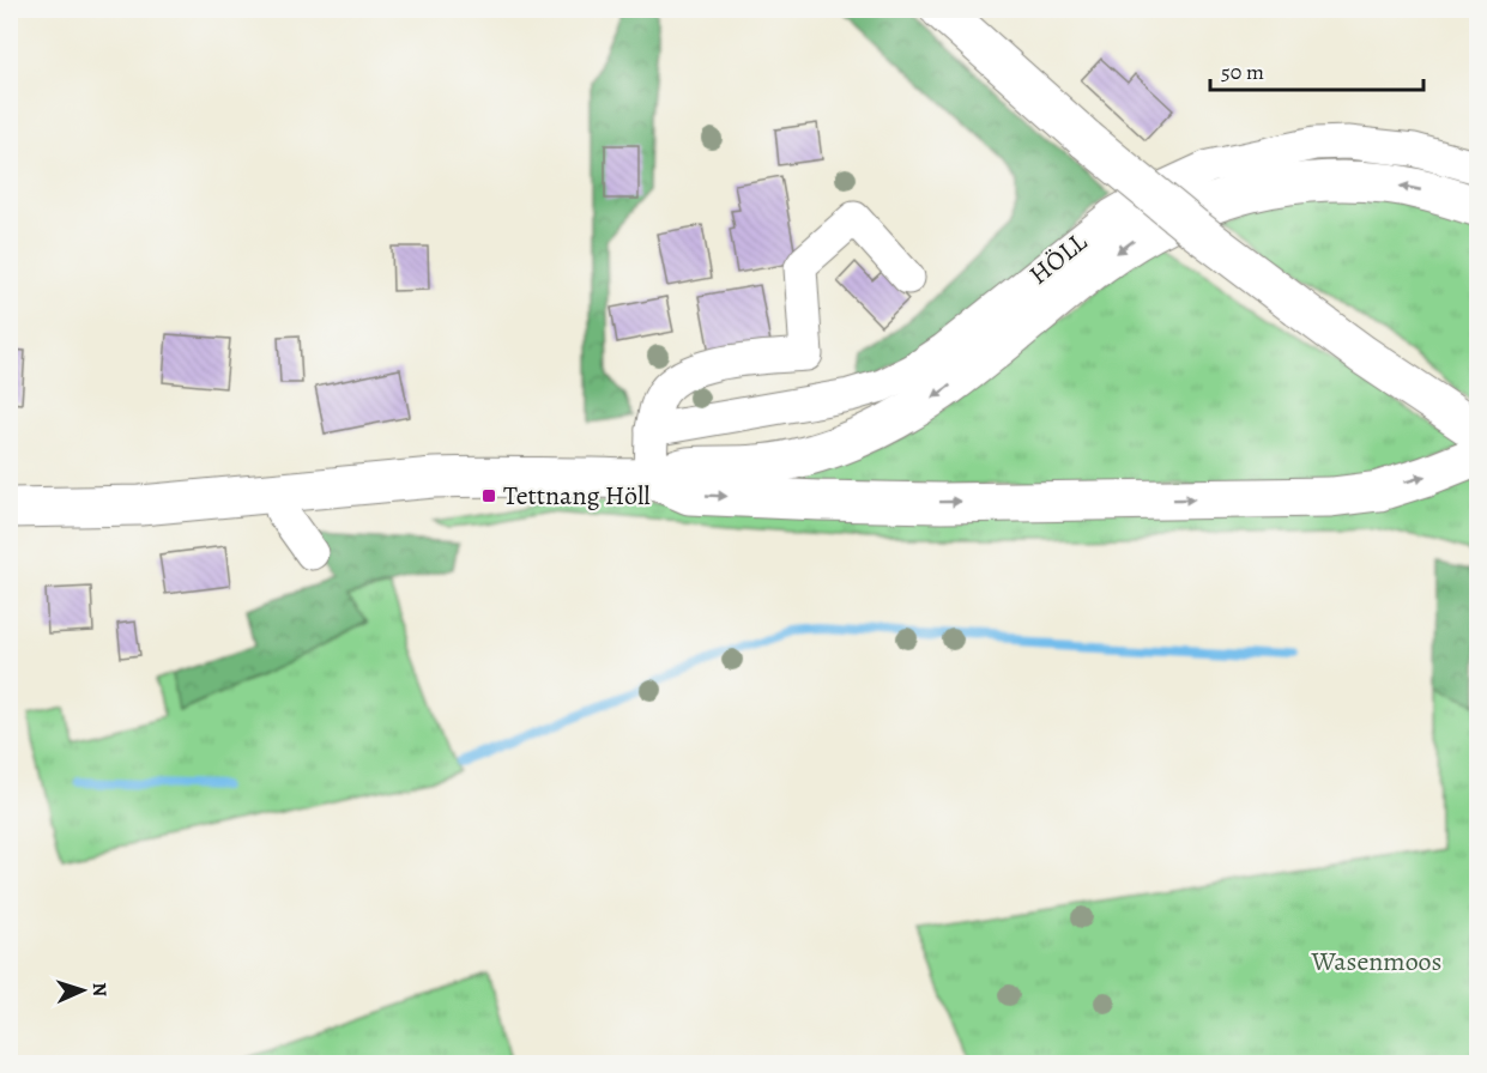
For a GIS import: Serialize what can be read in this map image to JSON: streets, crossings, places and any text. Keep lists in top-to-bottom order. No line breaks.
{"streets":{"lane":["HÖLL"]},"parks":["Wasenmoos"],"places":{"transit":["Tettnang Höll"]},"scale_bar":"50 m","north":"right"}
